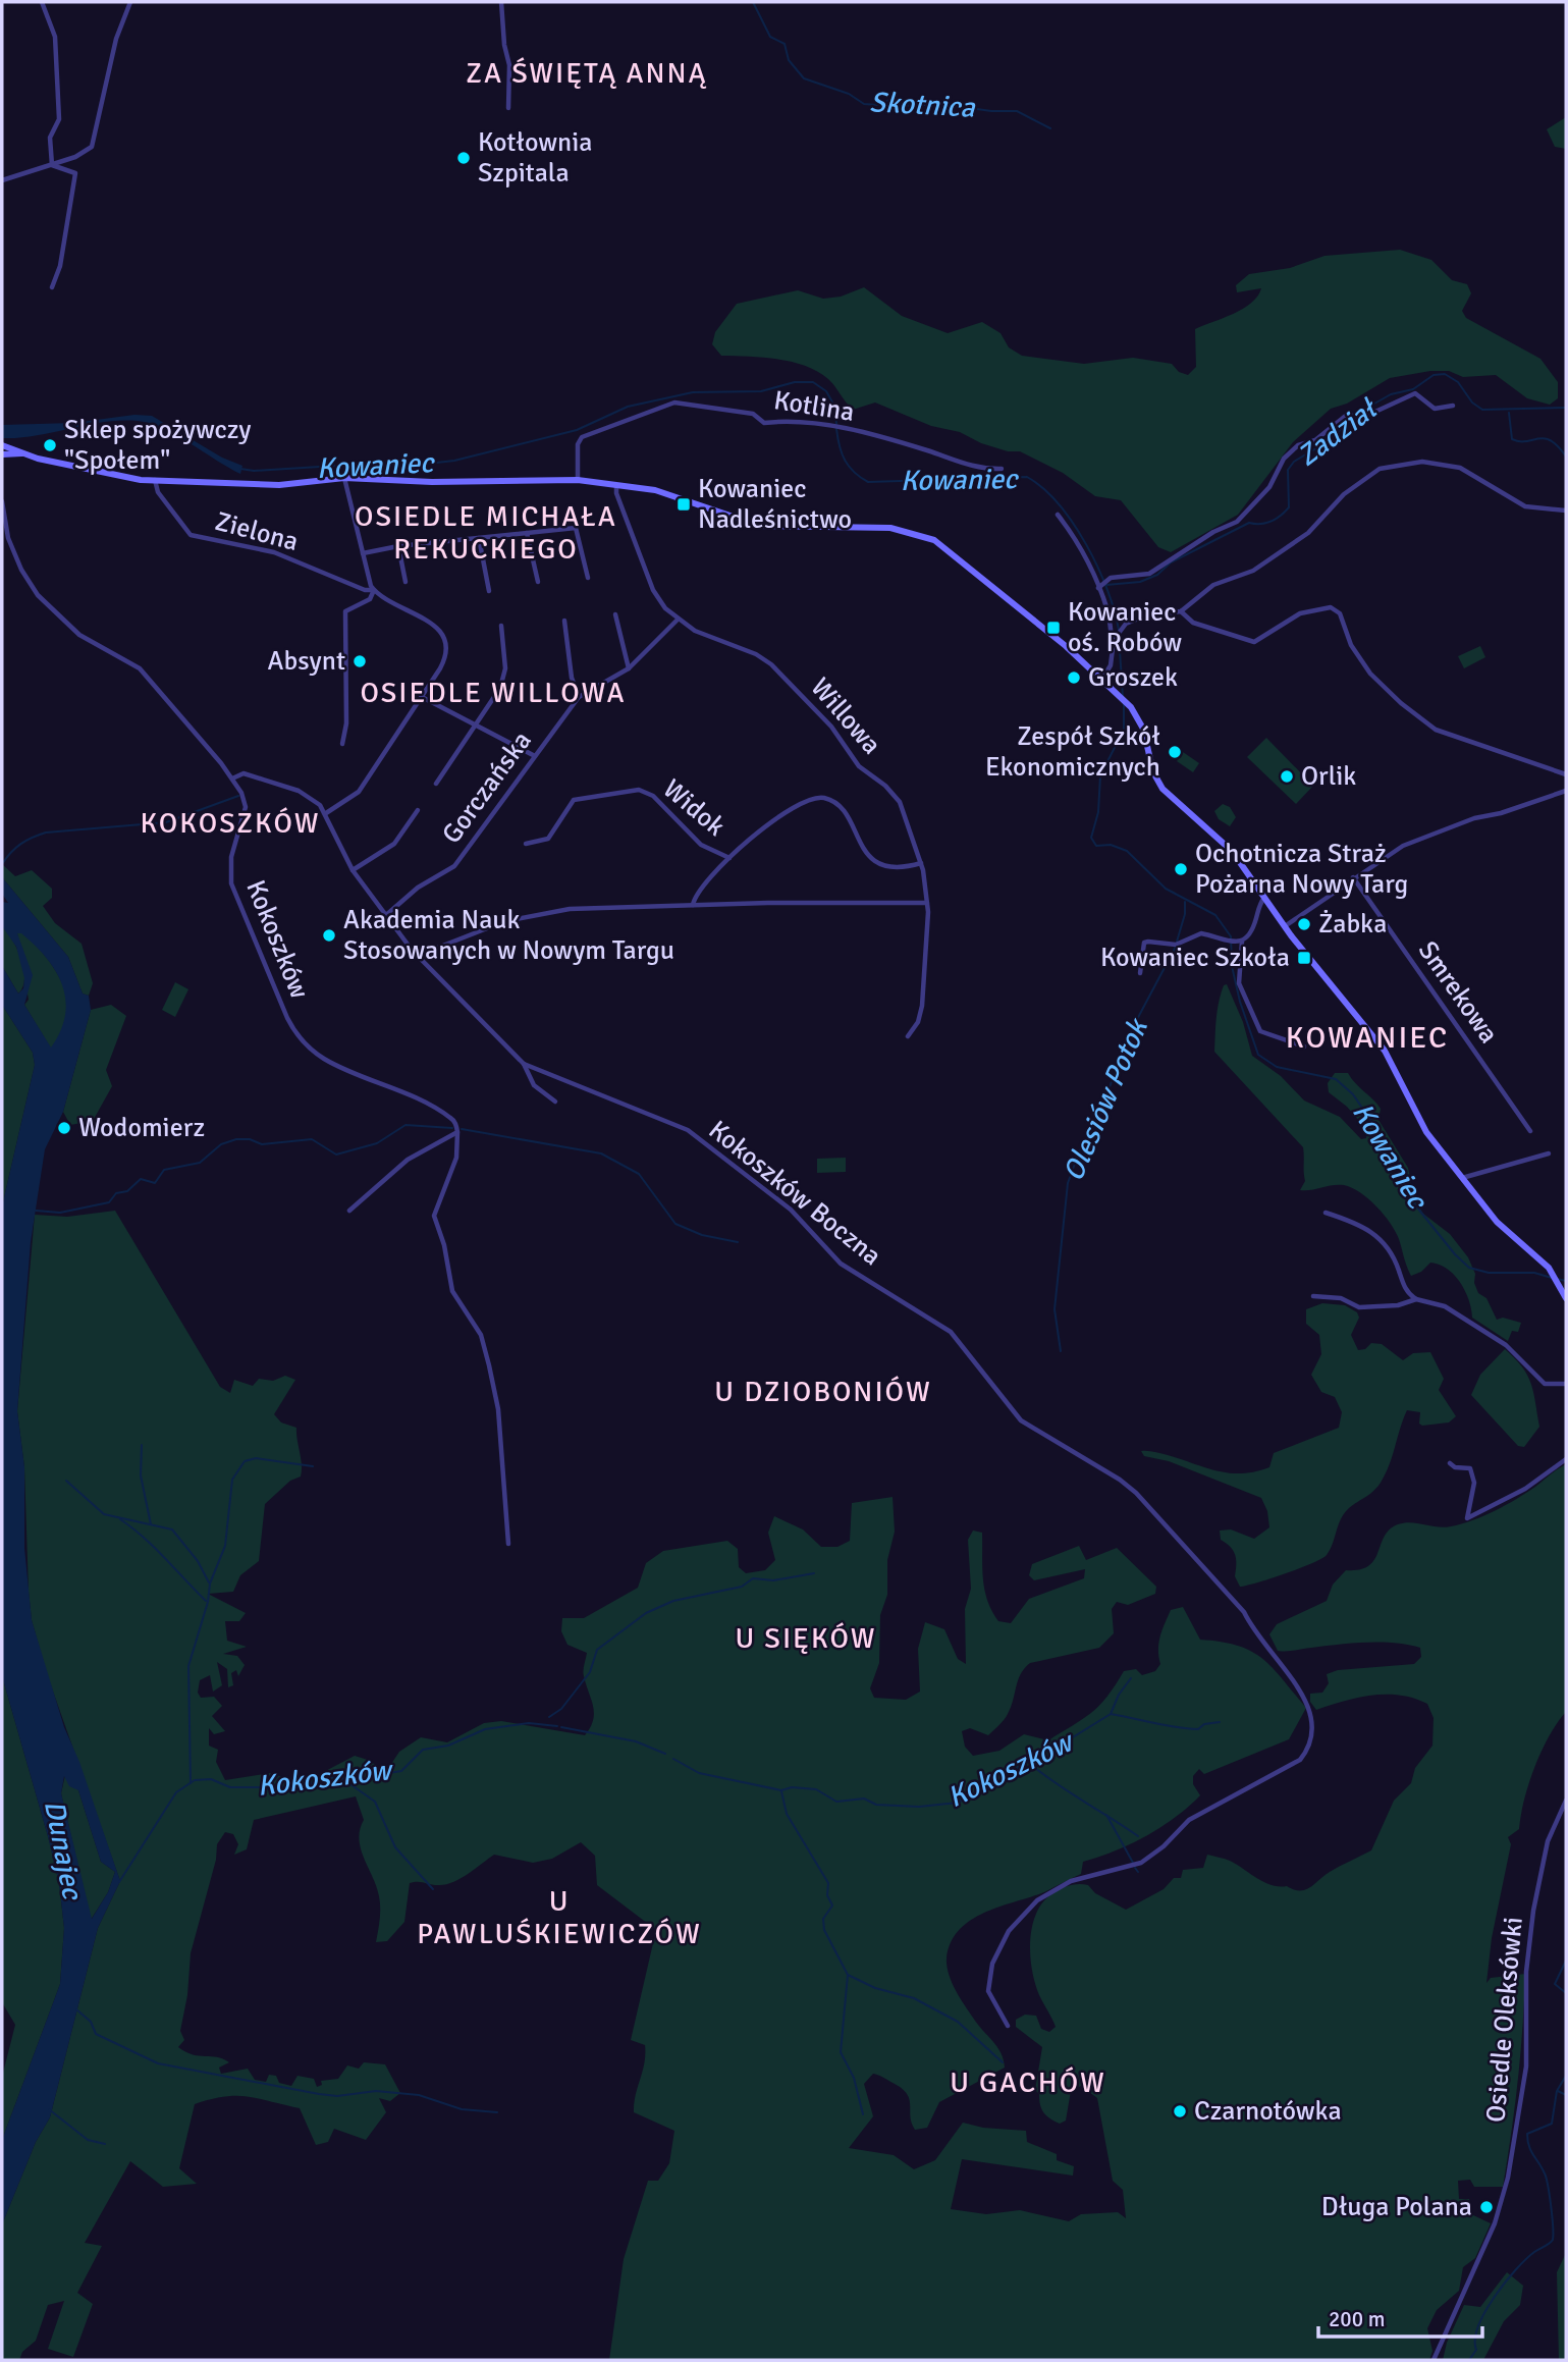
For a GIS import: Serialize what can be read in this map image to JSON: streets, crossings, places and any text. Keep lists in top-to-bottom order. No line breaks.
{"streets":{"street":["Kotlina","Zielona","Willowa","Gorczańska","Widok","Kokoszków","Smrekowa","Kokoszków Boczna","Osiedle Oleksówki"]},"crossings":[["Zielona","Kokoszków Boczna"],["Willowa","Gorczańska"],["Willowa","Widok"],["Gorczańska","Kokoszków Boczna"],["Kokoszków","Kokoszków Boczna"]],"districts":["ZA ŚWIĘTĄ ANNĄ","OSIEDLE MICHAŁA REKUCKIEGO","OSIEDLE WILLOWA","KOKOSZKÓW","KOWANIEC","U DZIOBONIÓW","U SIĘKÓW","U PAWLUŚKIEWICZÓW","U GACHÓW"],"water":["Skotnica","Zadział","Kowaniec","Olesiów Potok","Kokoszków","Dunajec"],"places":{"other":["Kotłownia Szpitala","Sklep spożywczy \"Społem\"","Absynt","Groszek","Zespół Szkół Ekonomicznych","Orlik","Ochotnicza Straż Pożarna Nowy Targ","Żabka","Akademia Nauk Stosowanych w Nowym Targu","Wodomierz","Czarnotówka","Długa Polana"],"transit":["Kowaniec Nadleśnictwo","Kowaniec oś. Robów","Kowaniec Szkoła"]},"scale_bar":"200 m"}
